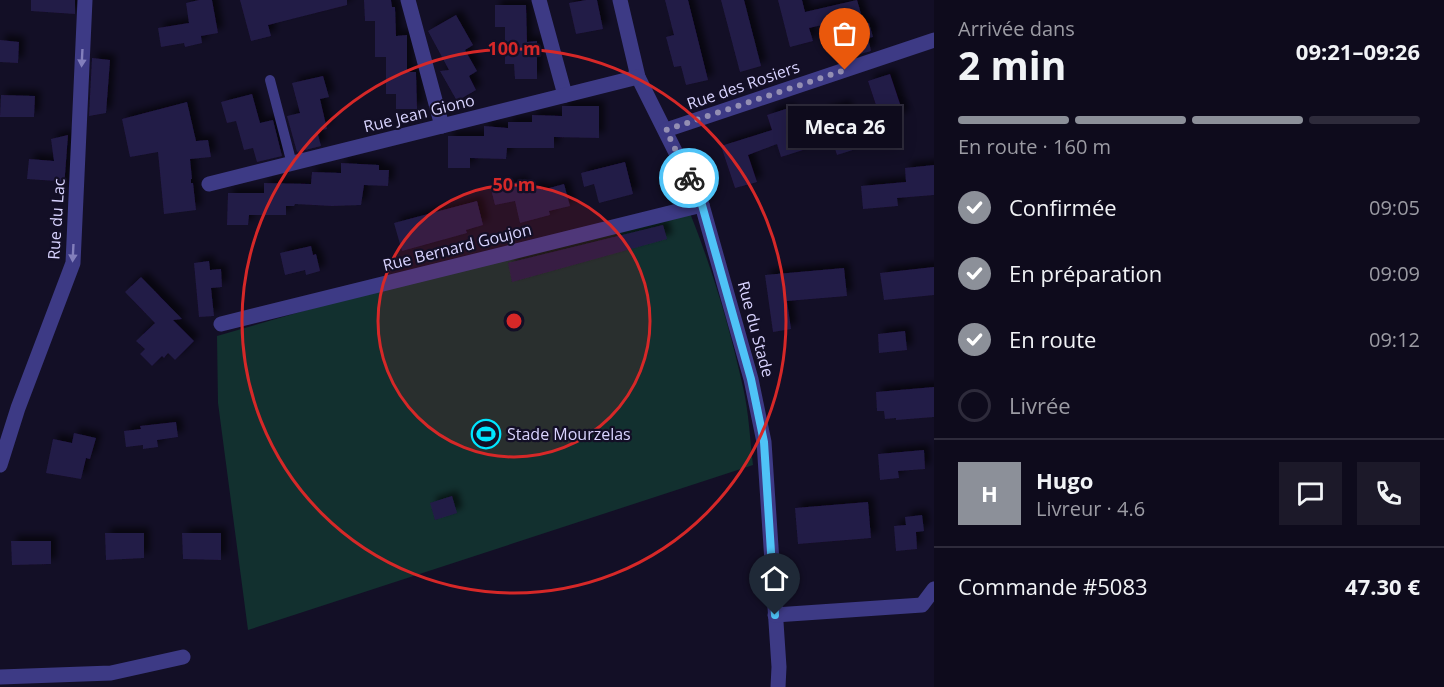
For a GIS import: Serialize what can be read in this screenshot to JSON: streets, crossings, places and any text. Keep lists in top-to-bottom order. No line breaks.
{"streets":{"street":["Rue des Rosiers","Rue Jean Giono","Rue du Lac","Rue Bernard Goujon","Rue du Stade"]},"crossings":[["Rue des Rosiers","Rue du Stade"],["Rue Jean Giono","Rue du Stade"],["Rue Bernard Goujon","Rue du Stade"]],"one_way":["Rue du Lac"],"places":{"other":["Meca 26"],"sports":["Stade Mourzelas"]},"page":{"heading":["2 min","Arrivée dans","09:21–09:26"],"panel":["Hugo","Livreur · 4.6","Commande #5083","47.30 €"],"bar":"En route · 160 m","bubble":"Meca 26","list":[["Confirmée","09:05"],["En préparation","09:09"],["En route","09:12"],"Livrée"],"round":"H"},"rings":["100 m","50 m"]}
